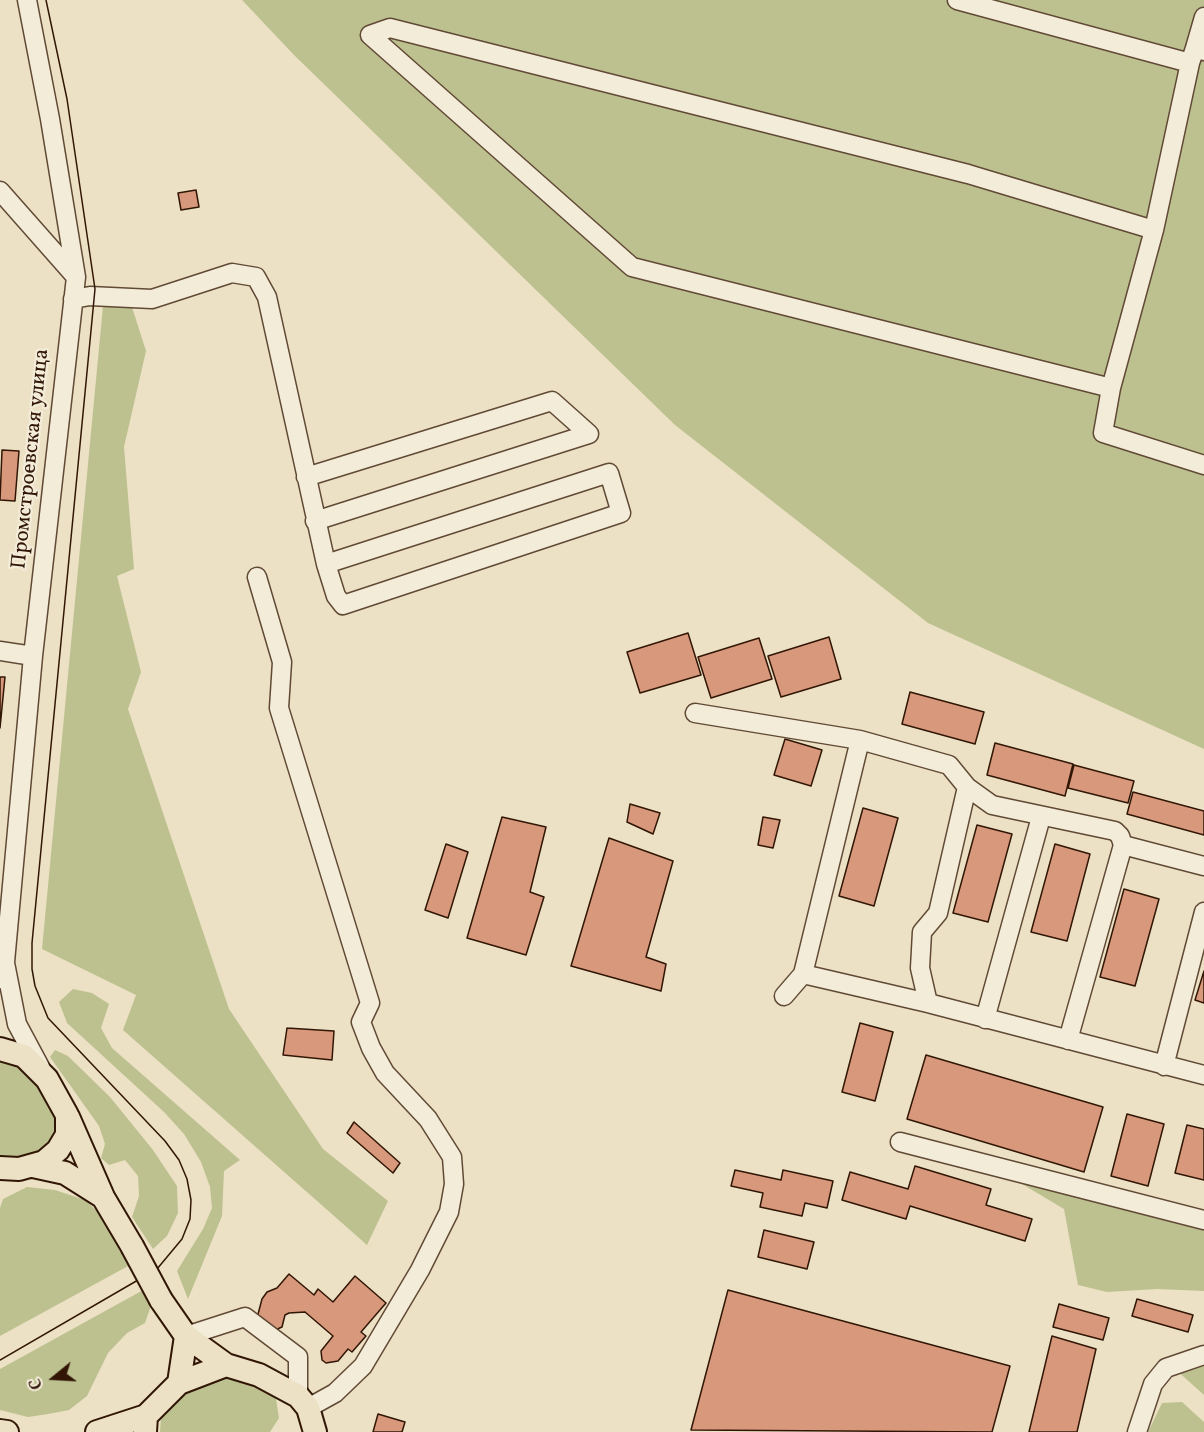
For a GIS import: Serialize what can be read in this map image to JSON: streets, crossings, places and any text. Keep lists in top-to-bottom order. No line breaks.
{"streets":{"street":["Промстроевская улица"]},"north":"left"}
